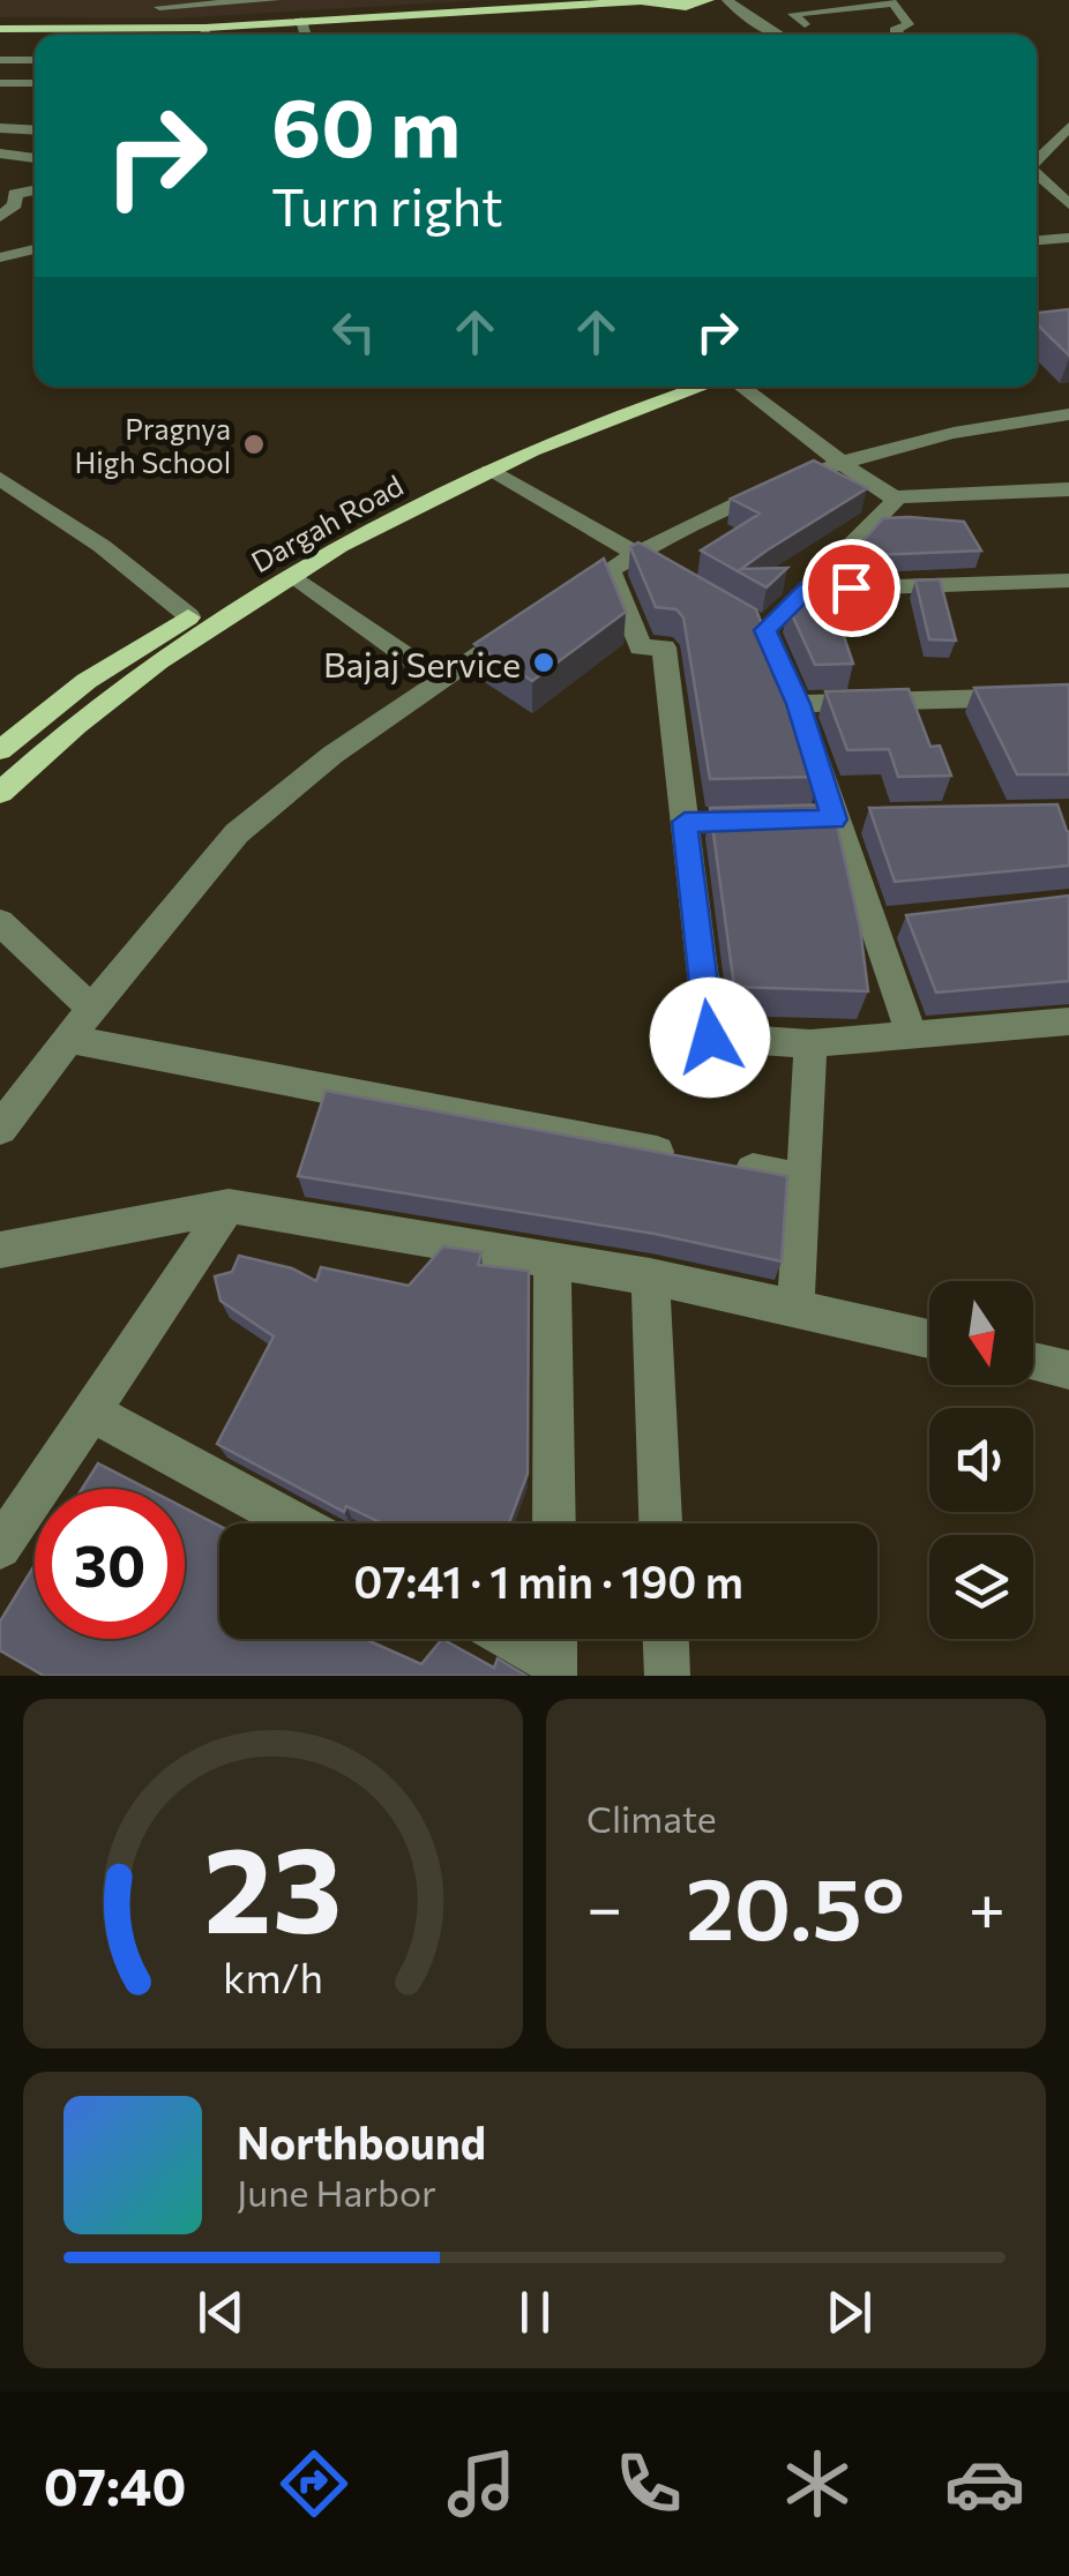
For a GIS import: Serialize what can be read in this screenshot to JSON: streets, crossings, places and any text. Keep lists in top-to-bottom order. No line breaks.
{"streets":{"main road":["Dargah Road"]},"places":["Pragnya High School","Bajaj Service"],"north":"bottom","page":{"turn":["60 m","Turn right"],"limit":"30","trip":"07:41 · 1 min · 190 m","tile":"Climate","heat":["−","20.5°","+"],"song":["Northbound","June Harbor"],"tabs":"07:40","gauge":["23","km/h"]}}
